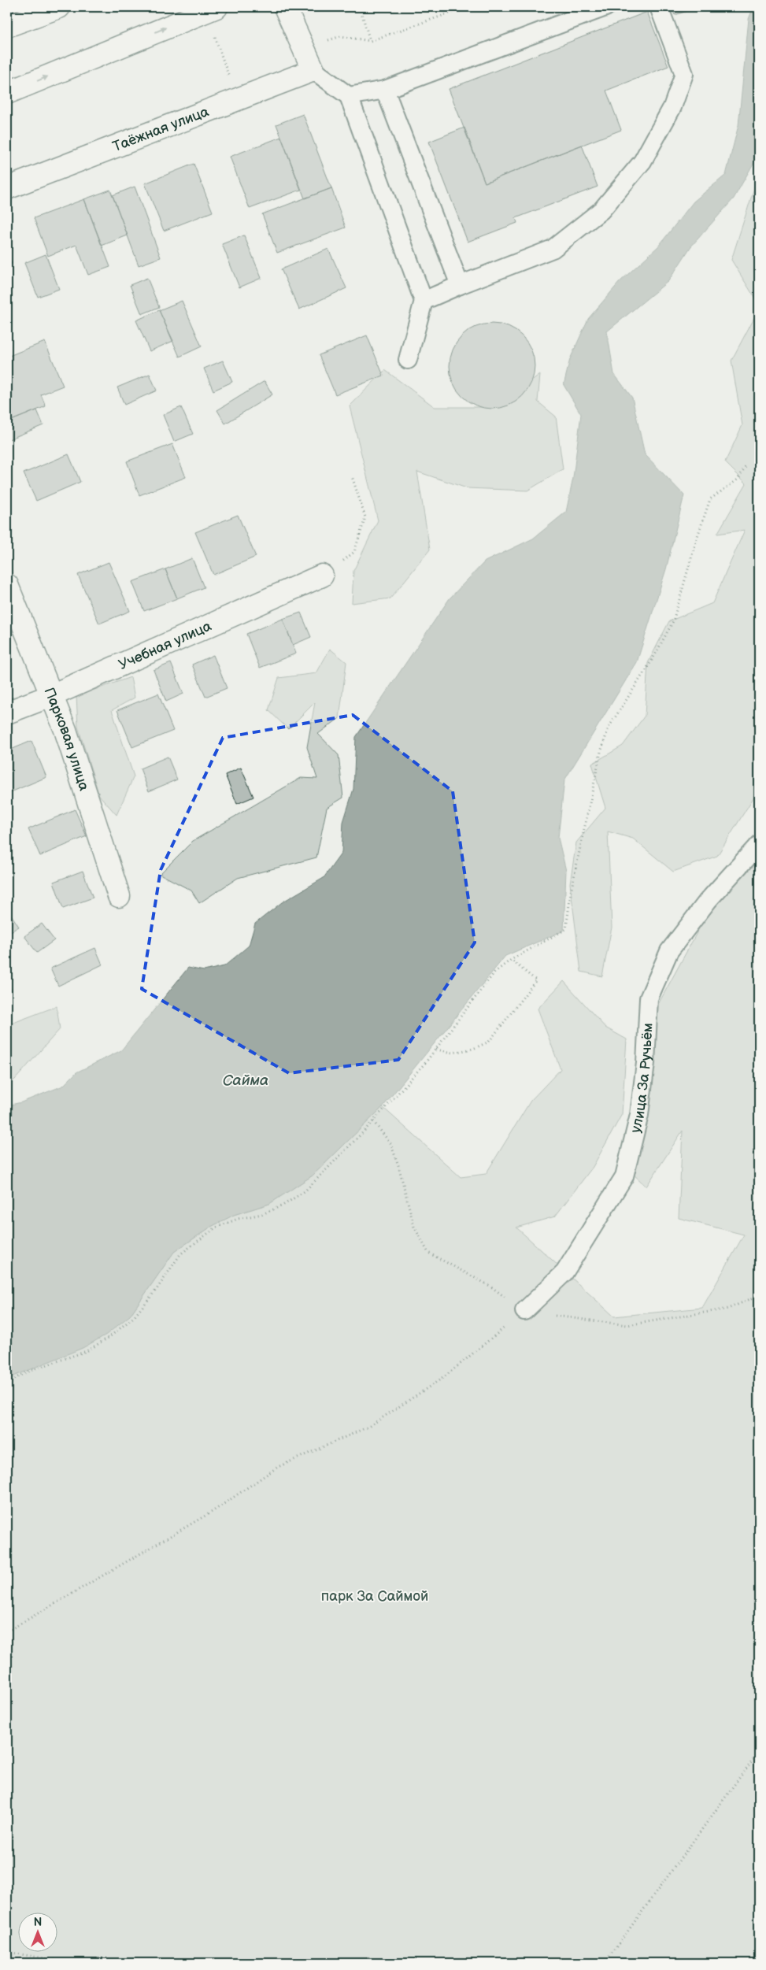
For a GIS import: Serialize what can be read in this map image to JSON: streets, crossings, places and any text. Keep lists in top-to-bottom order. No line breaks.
{"streets":{"street":["Таёжная улица","Учебная улица","Парковая улица"],"lane":["улица За Ручьём"]},"crossings":[["Учебная улица","Парковая улица"]],"water":["Сайма"],"parks":["парк За Саймой"],"north":"top"}
